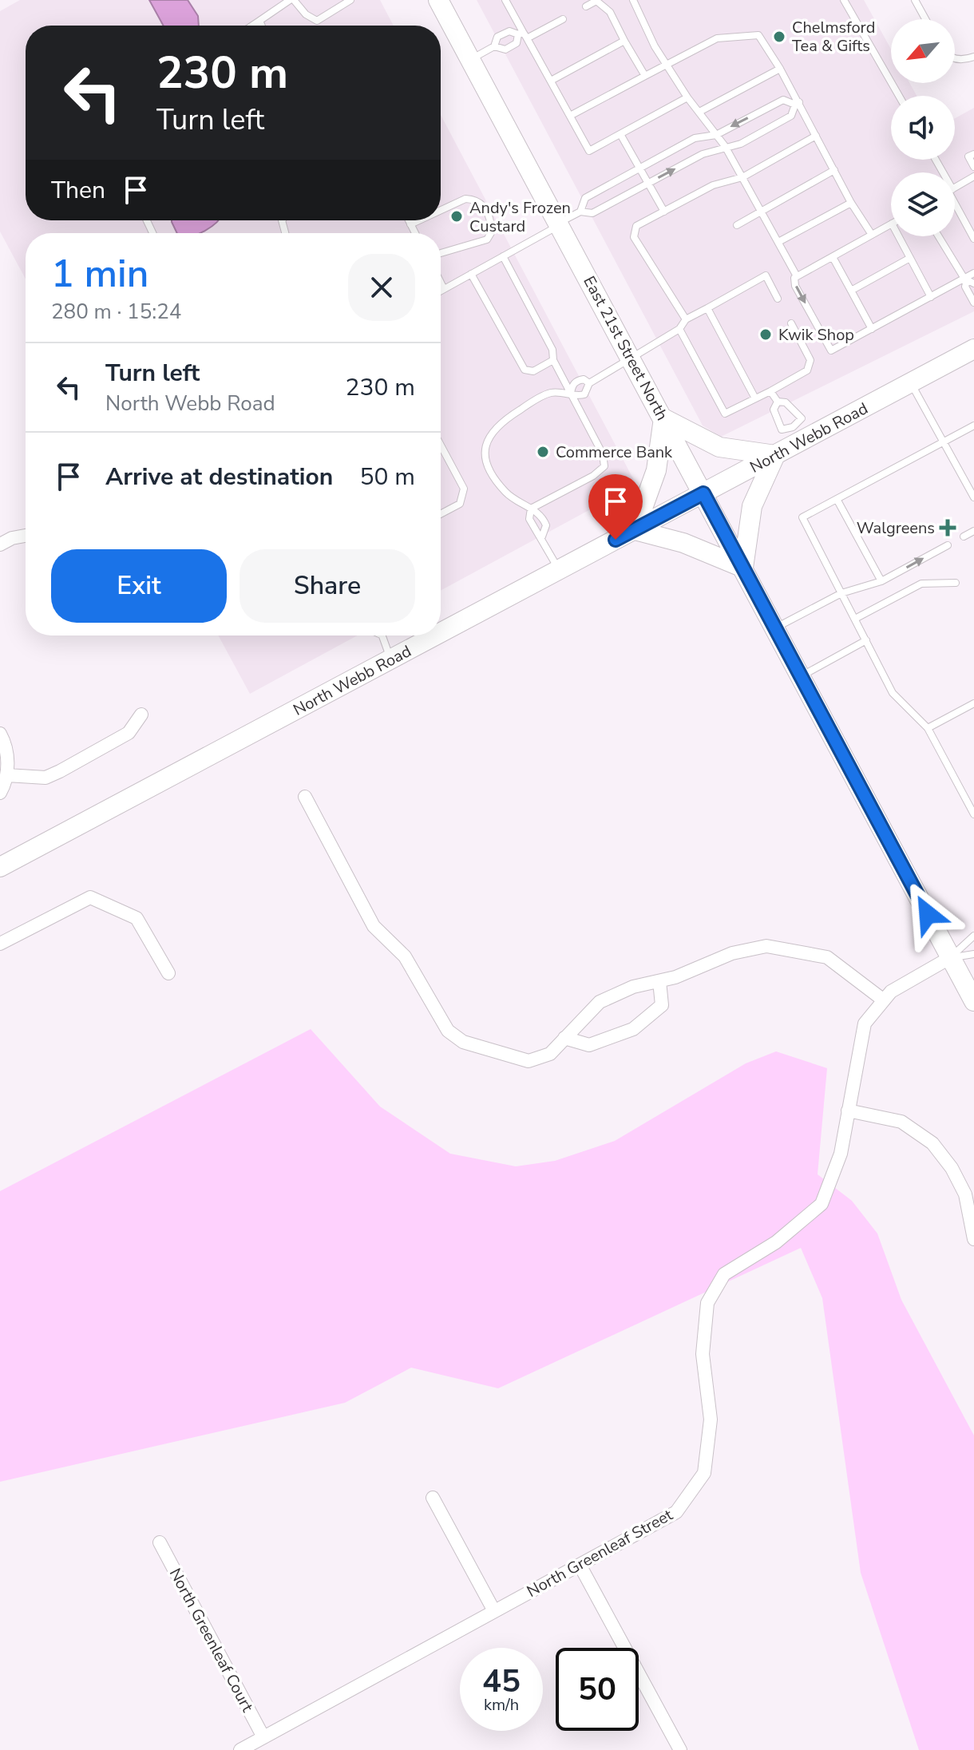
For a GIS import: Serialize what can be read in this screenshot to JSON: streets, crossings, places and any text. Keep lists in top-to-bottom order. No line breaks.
{"streets":{"main road":["East 21st Street North","North Webb Road"],"street":["North Greenleaf Street","North Greenleaf Court"]},"crossings":[["East 21st Street North","North Webb Road"],["East 21st Street North","North Greenleaf Street"],["North Greenleaf Street","North Greenleaf Court"]],"places":{"other":["Chelmsford Tea & Gifts","Andy's Frozen Custard","Kwik Shop","Commerce Bank"],"health":["Walgreens"]},"north":"bottom left","page":{"turn":["230 m","Turn left"],"then":"Then","heading":["1 min","280 m · 15:24"],"list":[{"name":"Turn left","note":"North Webb Road","value":"230 m"},{"name":"Arrive at destination","value":"50 m"}],"buttons":["Exit","Share"],"speed":"45 km/h","limit":"50"}}
